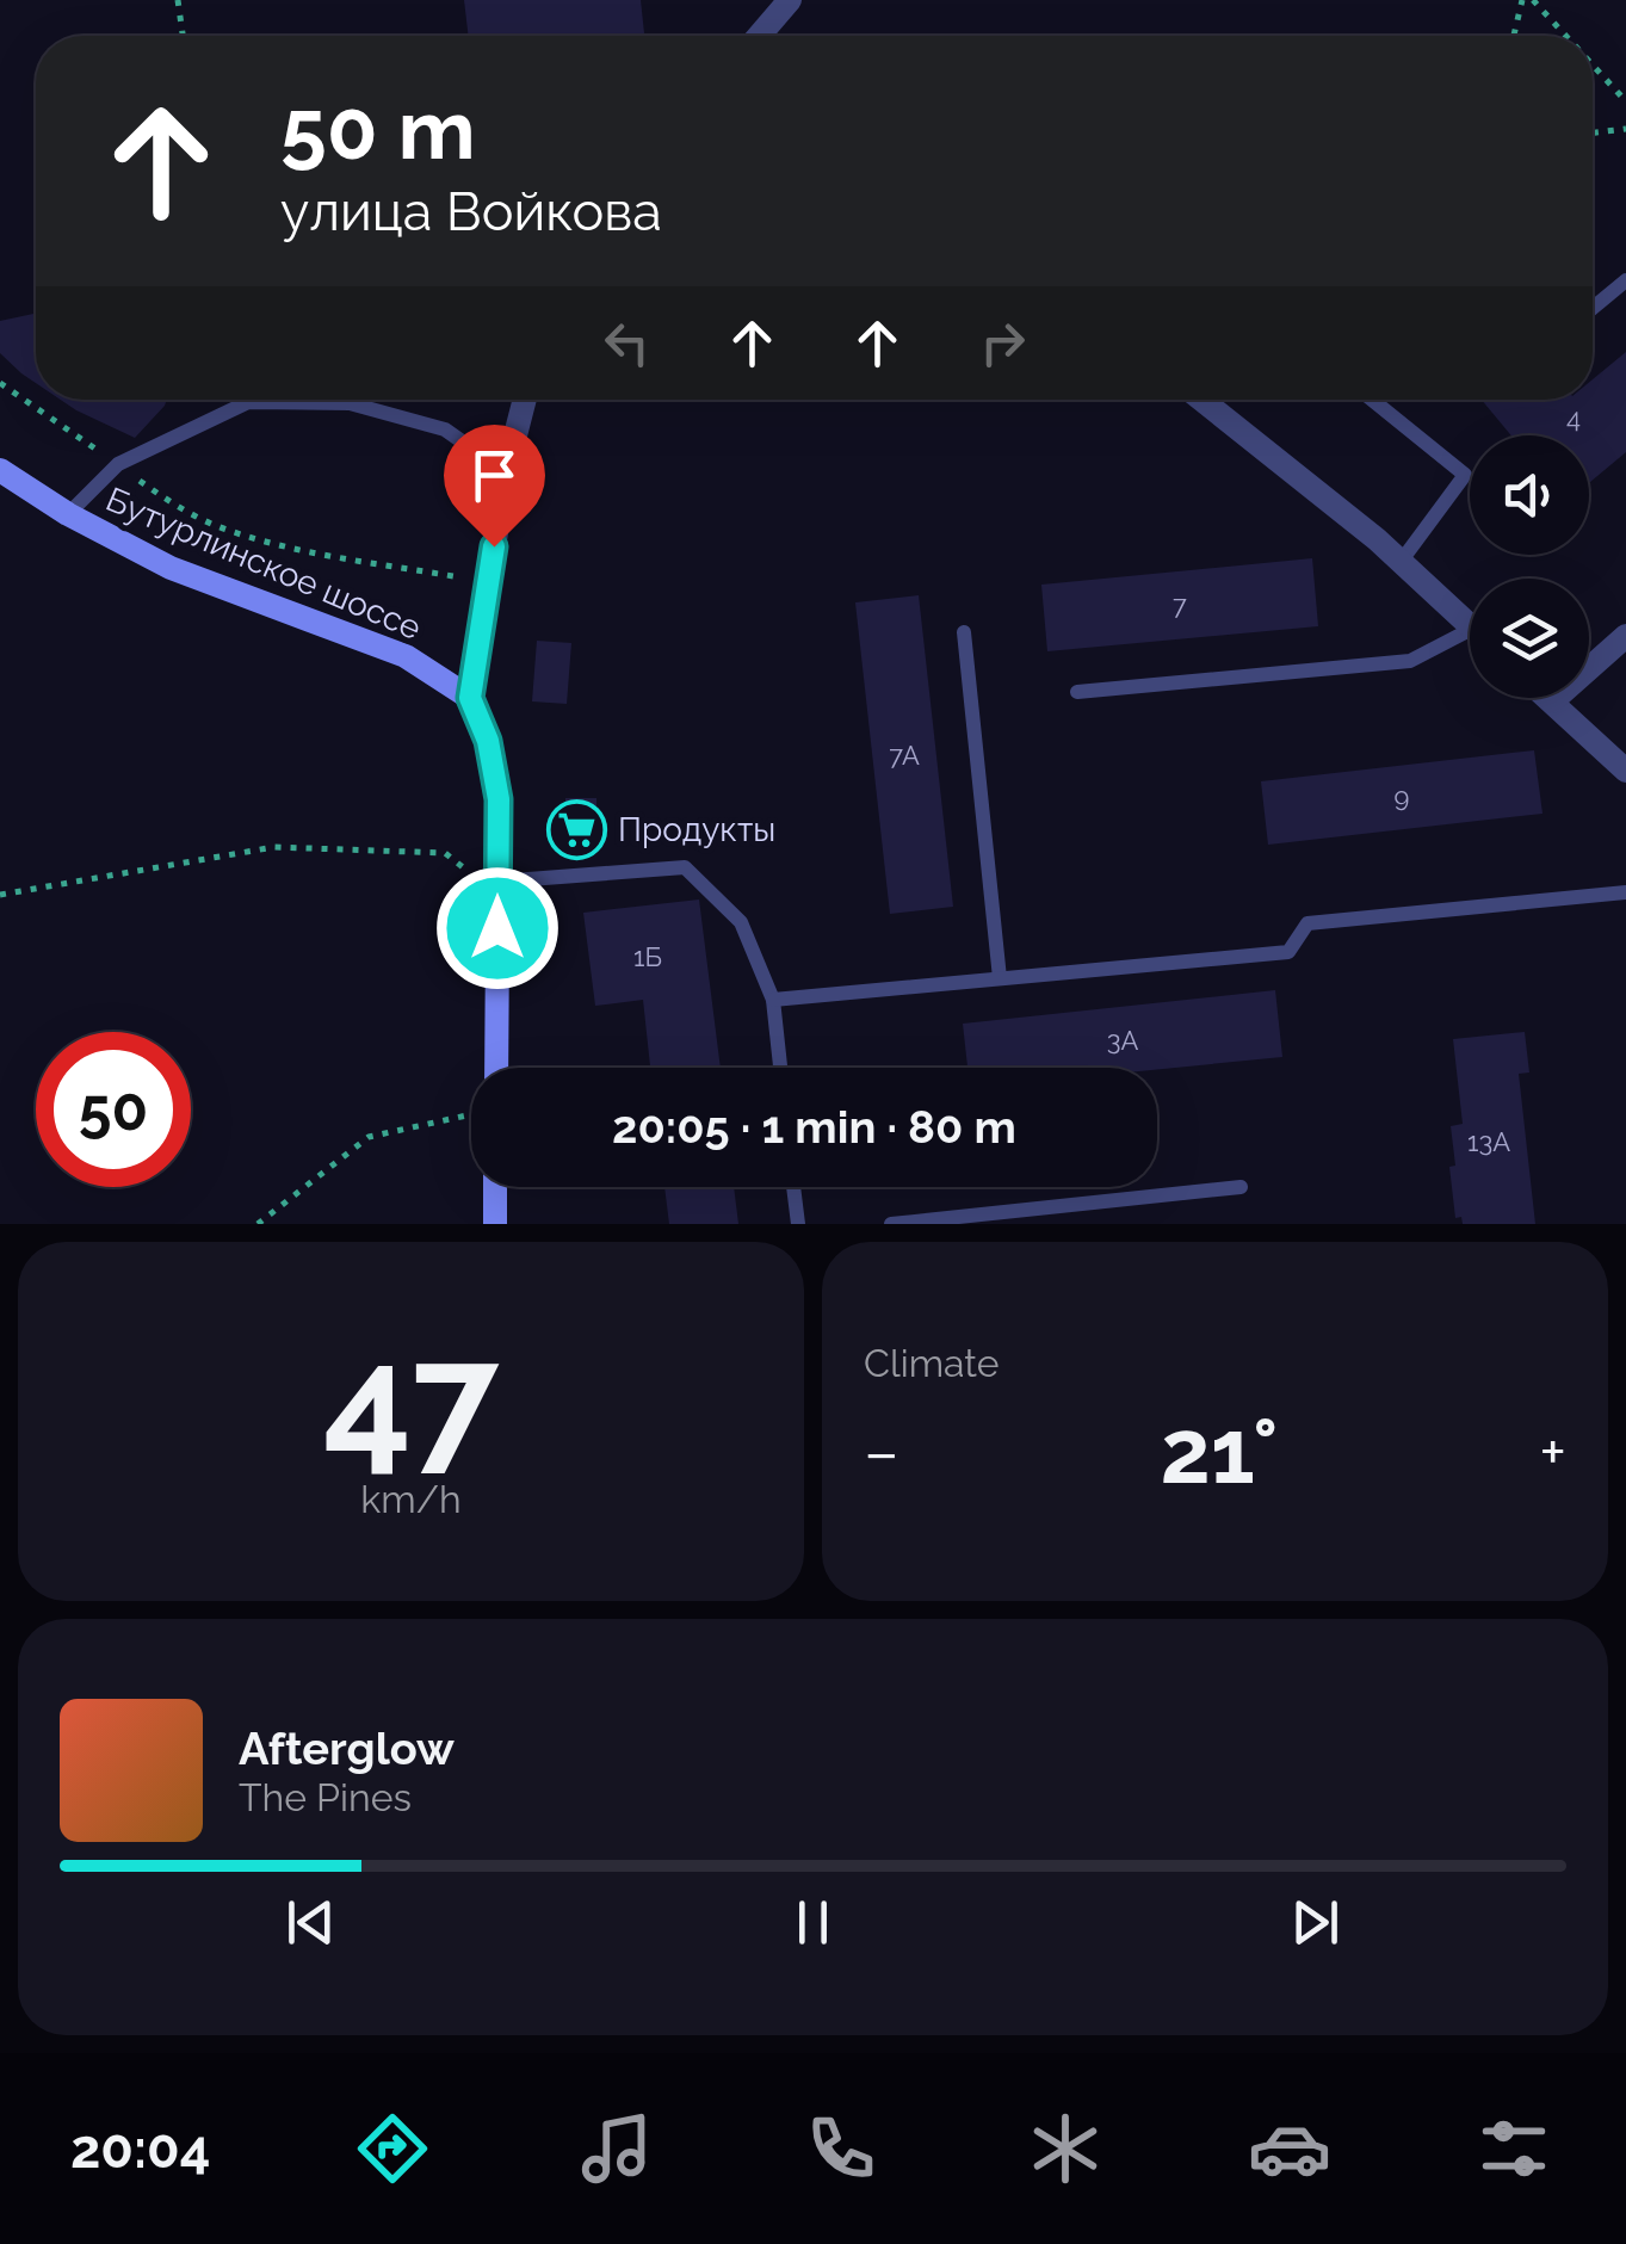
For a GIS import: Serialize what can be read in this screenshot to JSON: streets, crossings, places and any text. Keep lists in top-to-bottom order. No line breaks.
{"streets":{"main road":["Бутурлинское шоссе"]},"places":{"supermarket":["Продукты"]},"house_numbers":["4","7","7А","9","1Б","3А","13А"],"page":{"turn":["50 m","улица Войкова"],"limit":"50","trip":"20:05 · 1 min · 80 m","tile":[["47","km/h"],"Climate"],"heat":["−","21°","+"],"song":["Afterglow","The Pines"],"tabs":"20:04"}}
